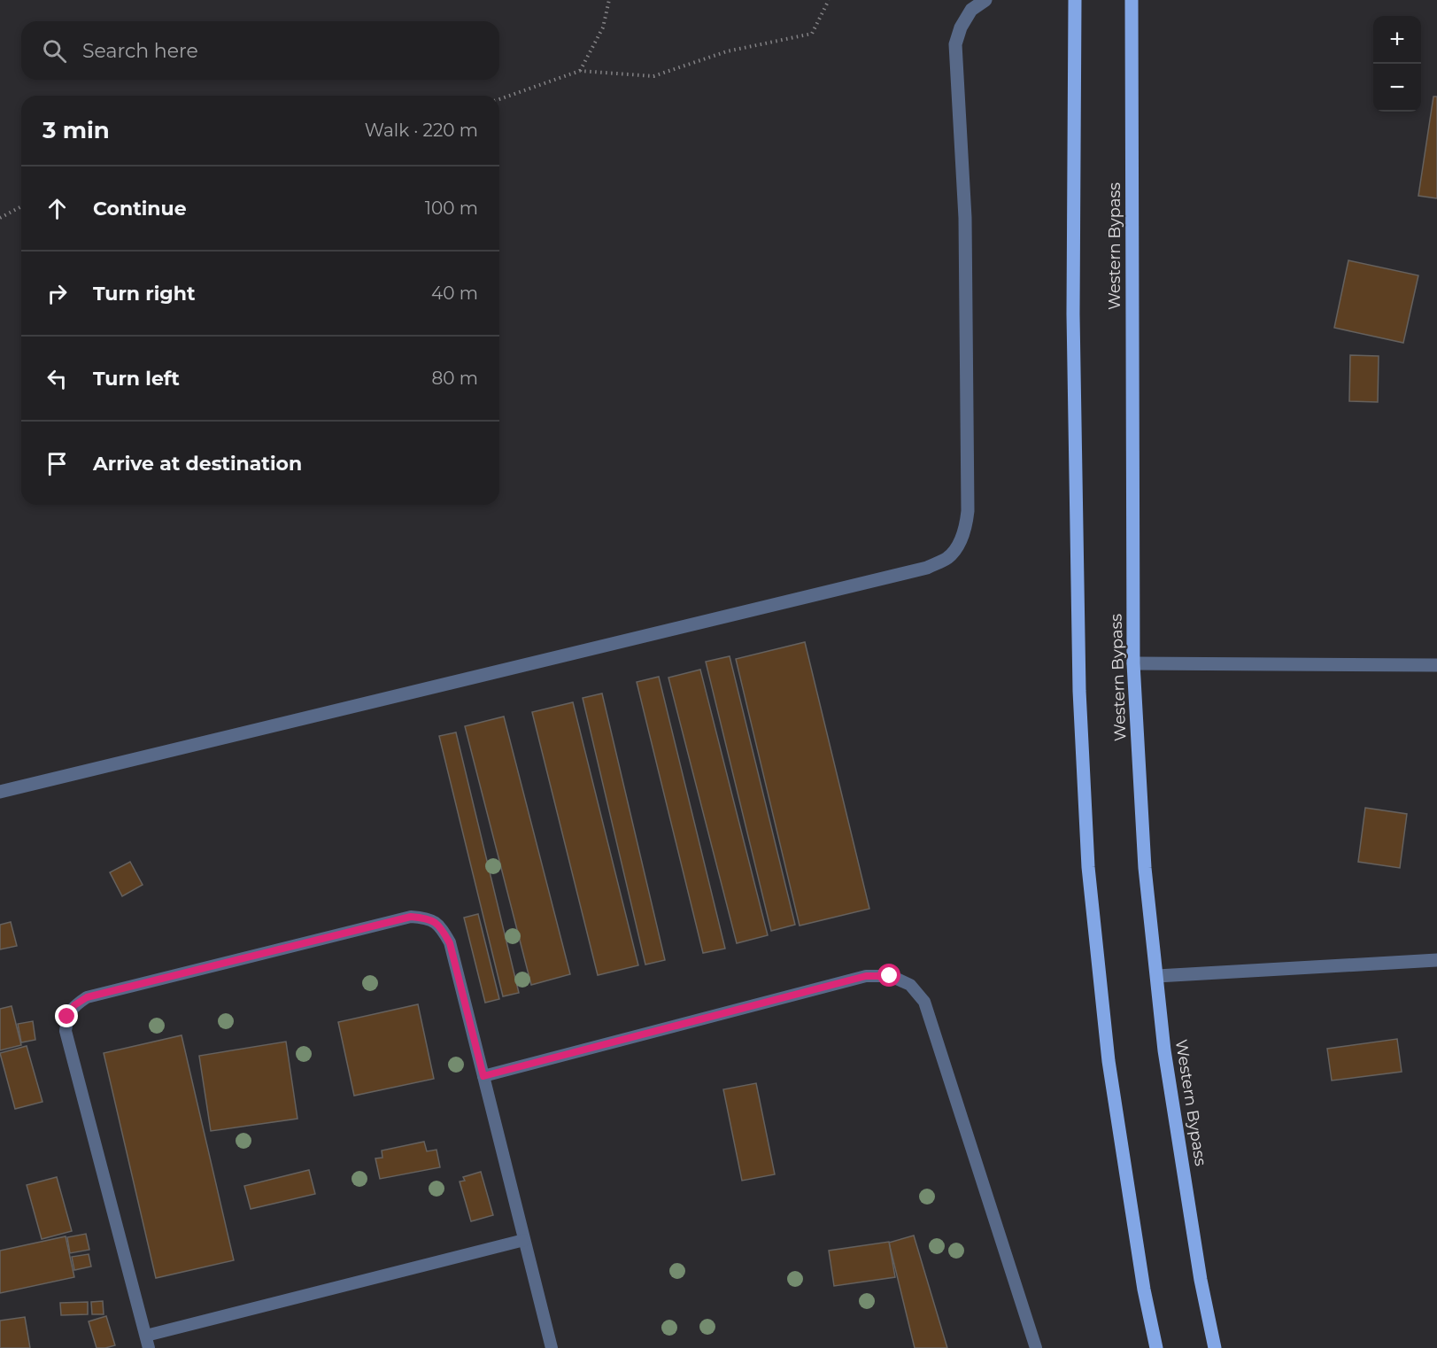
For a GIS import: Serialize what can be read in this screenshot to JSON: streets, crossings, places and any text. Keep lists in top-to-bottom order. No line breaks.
{"streets":{"main road":["Western Bypass"]},"page":{"map_buttons":["+","−"],"search":"Search here","heading":["3 min","Walk · 220 m"],"list":[["Continue","100 m"],["Turn right","40 m"],["Turn left","80 m"],"Arrive at destination"]}}
